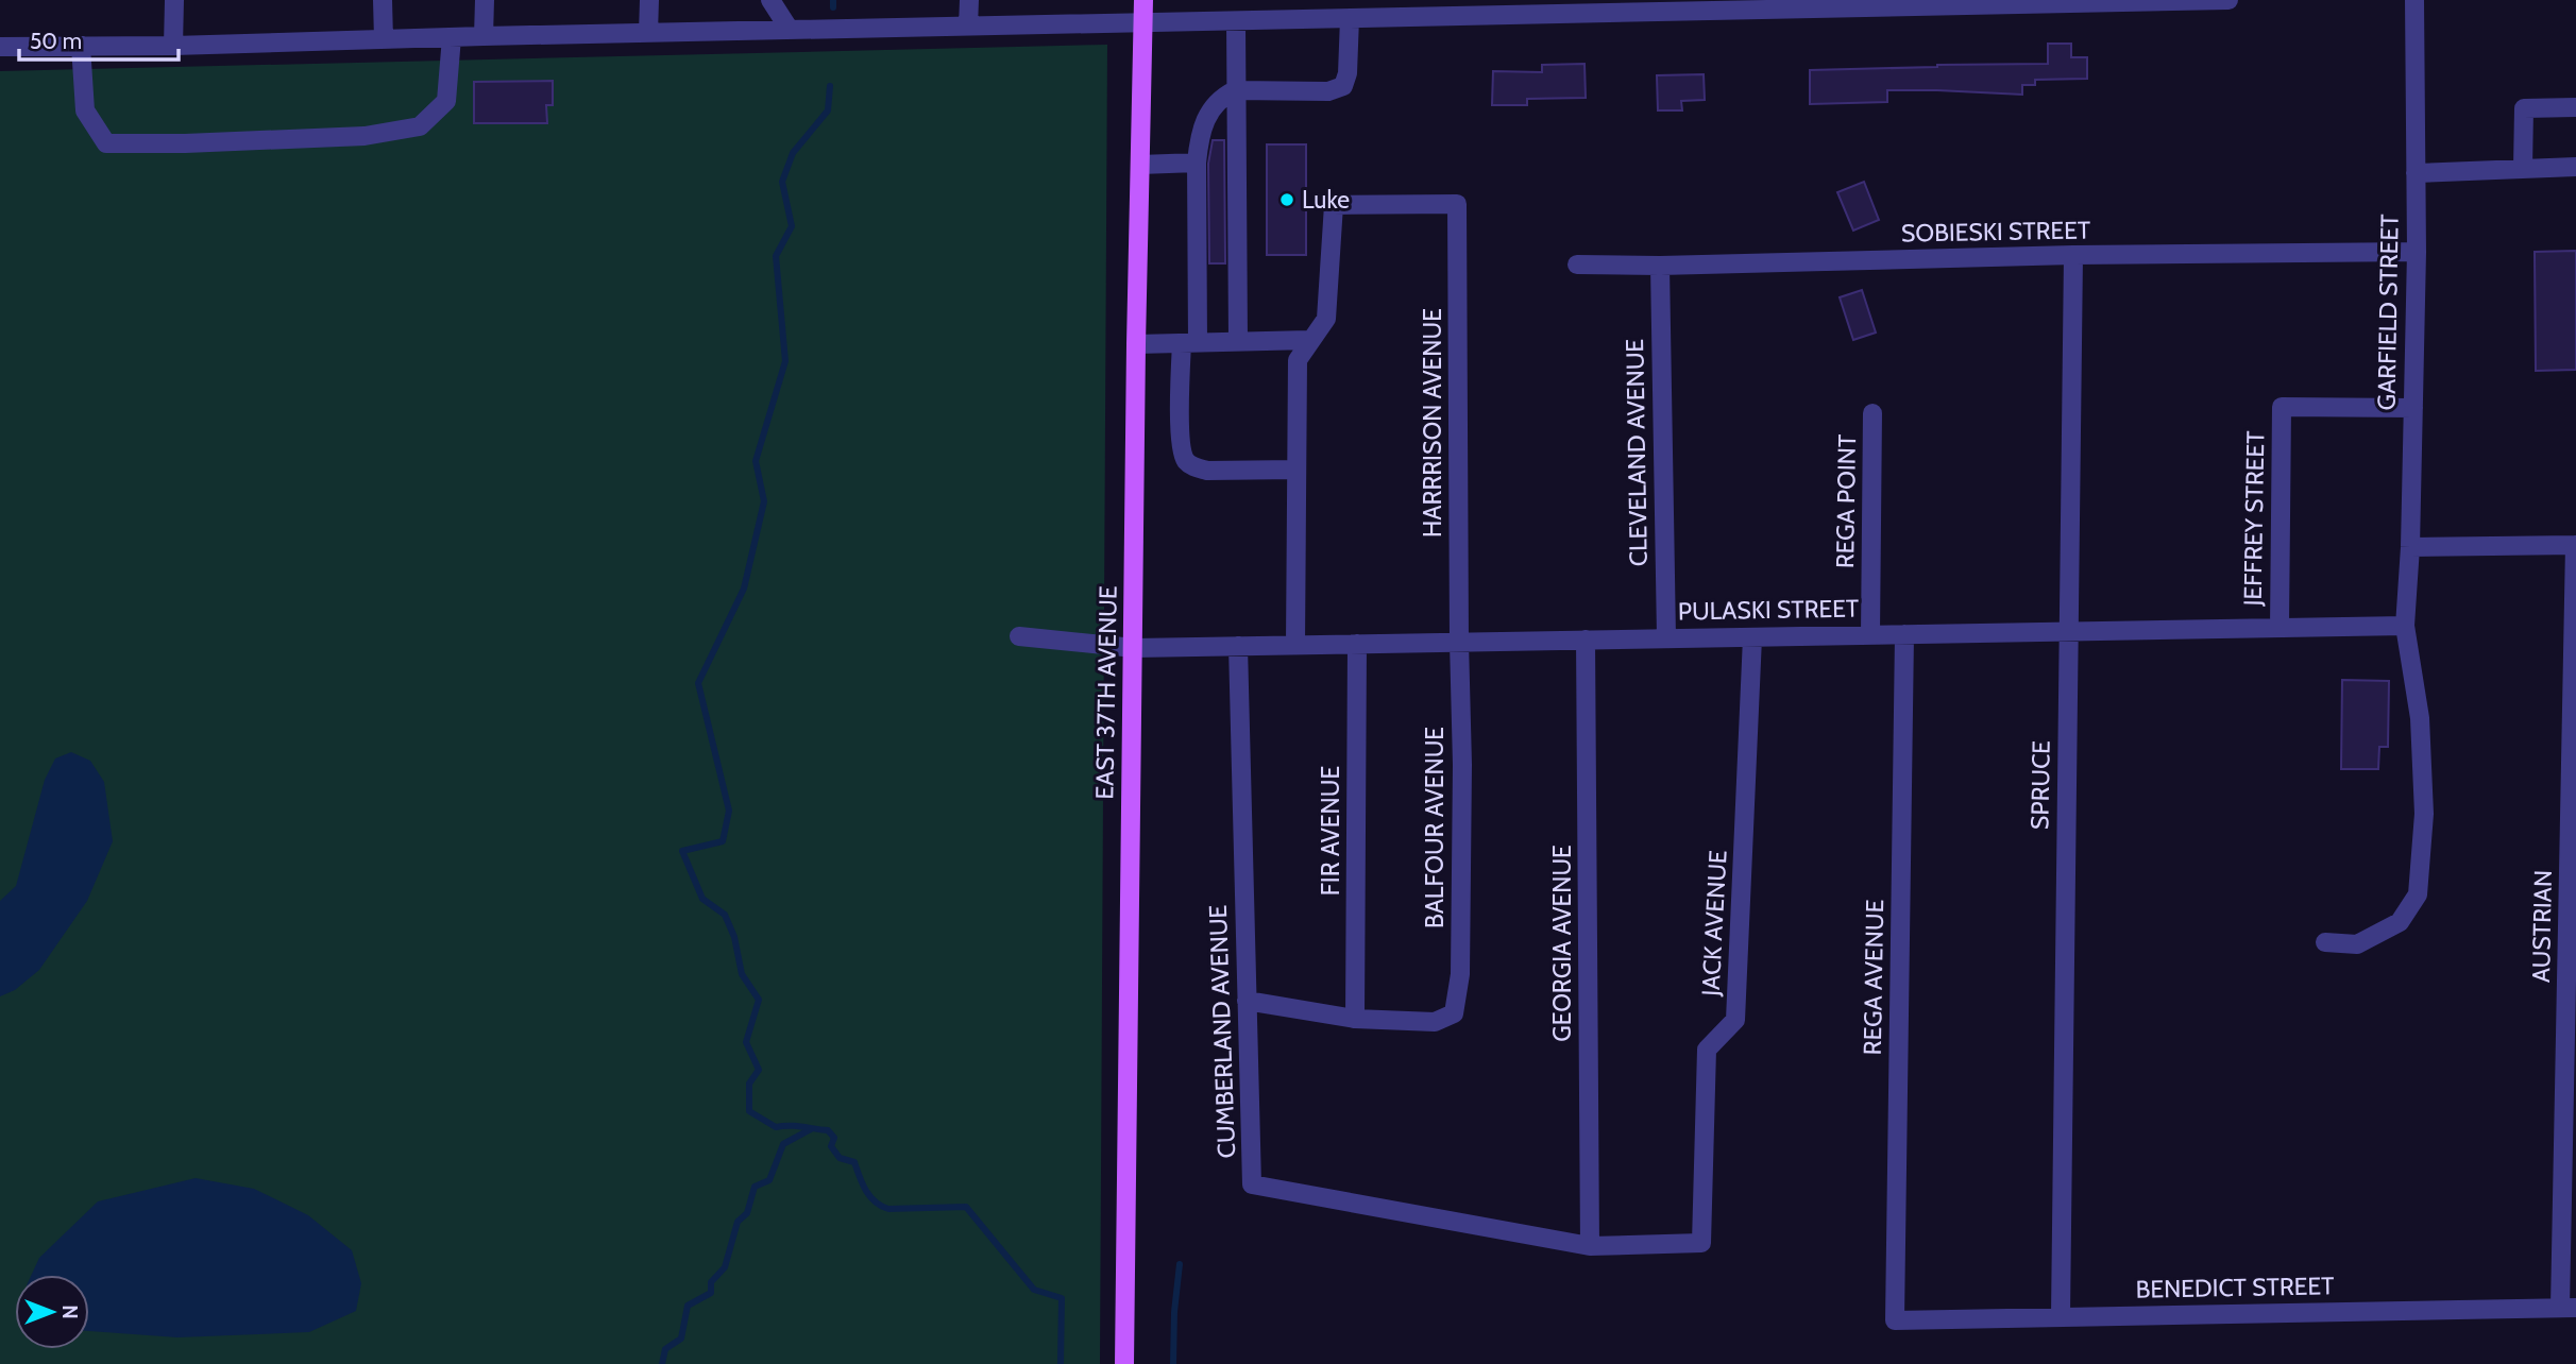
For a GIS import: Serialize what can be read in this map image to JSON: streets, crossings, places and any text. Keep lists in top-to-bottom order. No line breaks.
{"streets":{"main road":["EAST 37TH AVENUE"],"street":["SOBIESKI STREET","GARFIELD STREET","HARRRISON AVENUE","CLEVELAND AVENUE","REGA POINT","JEFFREY STREET","PULASKI STREET","SPRUCE","BALFOUR AVENUE","FIR AVENUE","JACK AVENUE","AUSTRIAN","GEORGIA AVENUE","REGA AVENUE","CUMBERLAND AVENUE","BENEDICT STREET"]},"crossings":[["SOBIESKI STREET","GARFIELD STREET"],["SOBIESKI STREET","CLEVELAND AVENUE"],["SOBIESKI STREET","SPRUCE"],["GARFIELD STREET","JEFFREY STREET"],["GARFIELD STREET","PULASKI STREET"],["HARRRISON AVENUE","PULASKI STREET"],["HARRRISON AVENUE","BALFOUR AVENUE"],["CLEVELAND AVENUE","PULASKI STREET"],["REGA POINT","PULASKI STREET"],["JEFFREY STREET","PULASKI STREET"],["PULASKI STREET","EAST 37TH AVENUE"],["PULASKI STREET","SPRUCE"],["PULASKI STREET","BALFOUR AVENUE"],["PULASKI STREET","FIR AVENUE"],["PULASKI STREET","JACK AVENUE"],["PULASKI STREET","GEORGIA AVENUE"],["PULASKI STREET","REGA AVENUE"],["PULASKI STREET","CUMBERLAND AVENUE"],["SPRUCE","BENEDICT STREET"],["BALFOUR AVENUE","FIR AVENUE"],["JACK AVENUE","CUMBERLAND AVENUE"],["AUSTRIAN","BENEDICT STREET"],["GEORGIA AVENUE","CUMBERLAND AVENUE"],["REGA AVENUE","BENEDICT STREET"]],"places":["Luke"],"scale_bar":"50 m","north":"right"}
